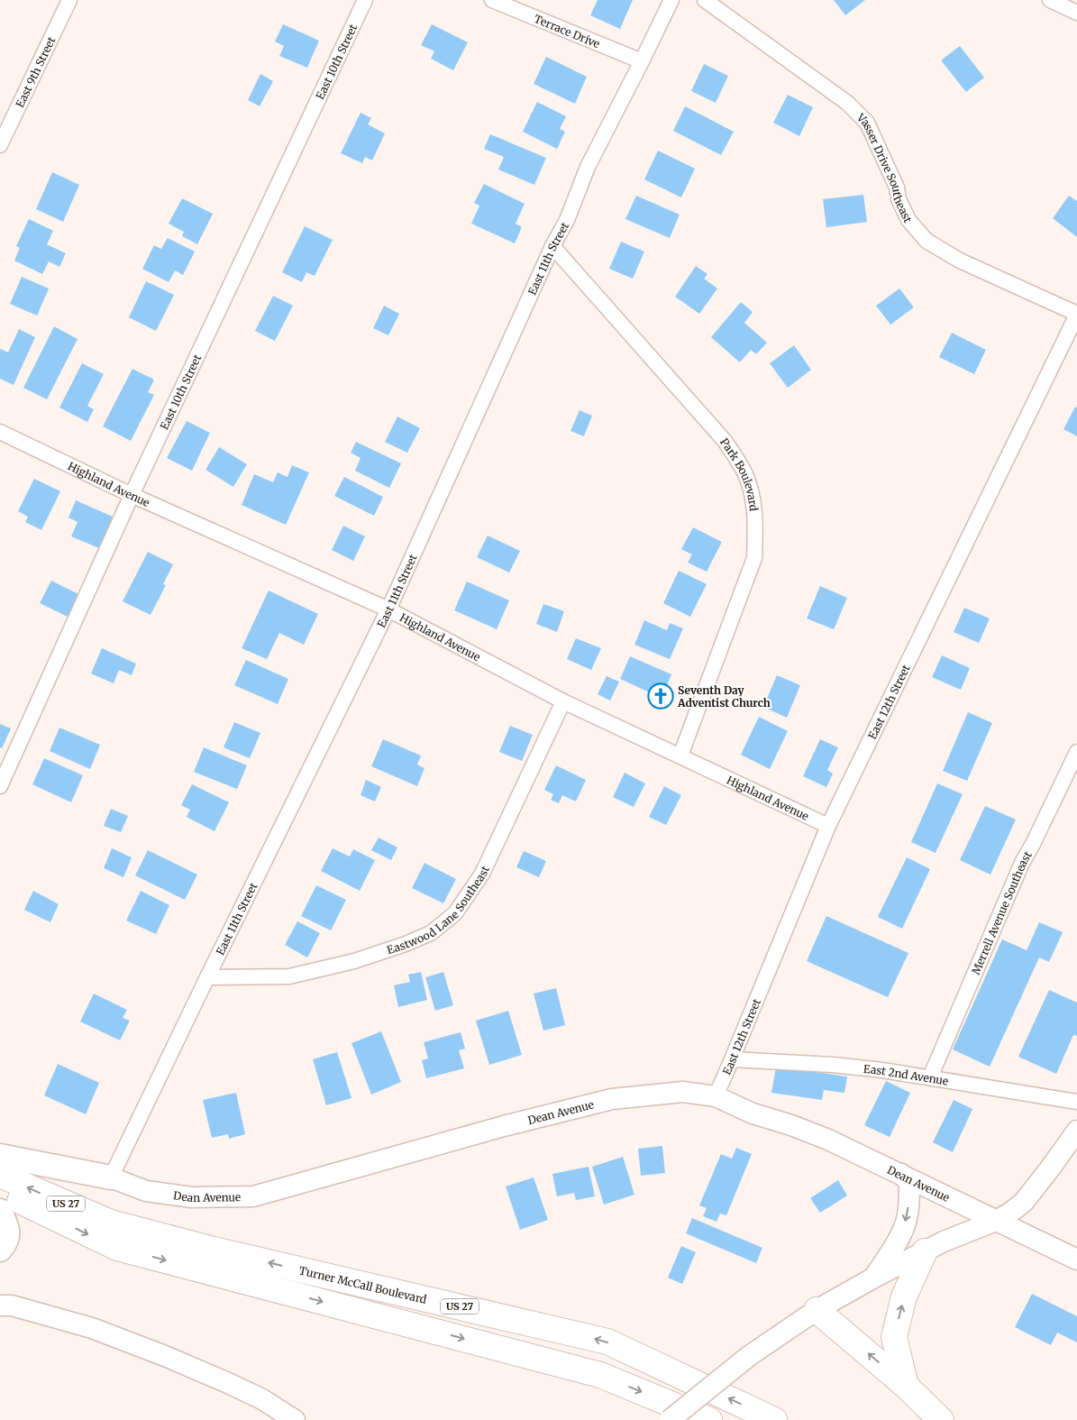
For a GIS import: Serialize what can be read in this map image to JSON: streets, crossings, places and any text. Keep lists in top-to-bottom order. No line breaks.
{"streets":{"highway":["US 27","Turner McCall Boulevard"],"main road":["Dean Avenue"],"street":["Terrace Drive","East 10th Street","East 9th Street","Vasser Drive Southeast","East 11th Street","Park Boulevard","Highland Avenue","East 12th Street","Eastwood Lane Southeast","Merrell Avenue Southeast","East 2nd Avenue"]},"crossings":[["Terrace Drive","East 11th Street"],["East 10th Street","Highland Avenue"],["Vasser Drive Southeast","East 12th Street"],["East 11th Street","Park Boulevard"],["East 11th Street","Highland Avenue"],["East 11th Street","Eastwood Lane Southeast"],["East 11th Street","Dean Avenue"],["Park Boulevard","Highland Avenue"],["Highland Avenue","East 12th Street"],["Highland Avenue","Eastwood Lane Southeast"],["East 12th Street","East 2nd Avenue"],["East 12th Street","Dean Avenue"],["Merrell Avenue Southeast","East 2nd Avenue"]],"places":{"church":["Seventh Day Adventist Church"]}}
